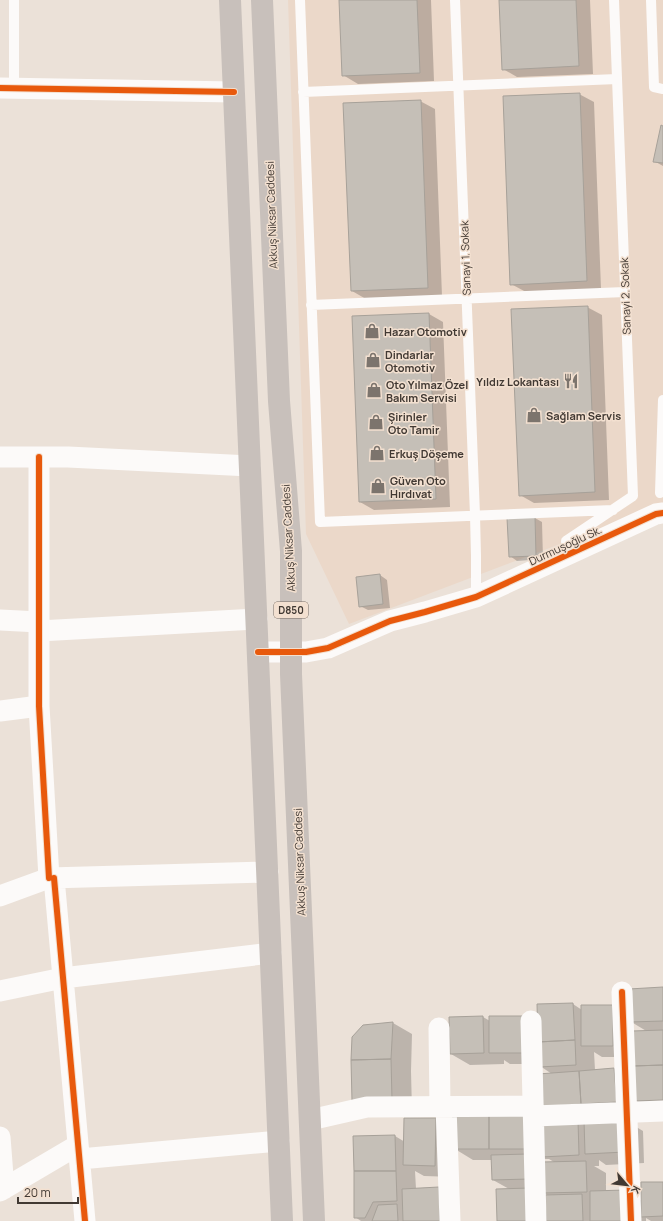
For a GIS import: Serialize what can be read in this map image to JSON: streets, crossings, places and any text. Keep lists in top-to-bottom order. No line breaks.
{"streets":{"main road":["Akkuş Niksar Caddesi","D850"],"street":["Durmuşoğlu Sk."],"lane":["Sanayi 1. Sokak","Sanayi 2. Sokak"]},"crossings":[["Akkuş Niksar Caddesi","Durmuşoğlu Sk."],["Sanayi 1. Sokak","Durmuşoğlu Sk."],["Sanayi 2. Sokak","Durmuşoğlu Sk."]],"places":{"shop":["Hazar Otomotiv","Dindarlar Otomotiv","Oto Yılmaz Özel Bakım Servisi","Sağlam Servis","Şirinler Oto Tamir","Erkuş Döşeme","Güven Oto Hırdıvat"],"restaurant":["Yıldız Lokantası"]},"scale_bar":"20 m","north":"bottom right"}
